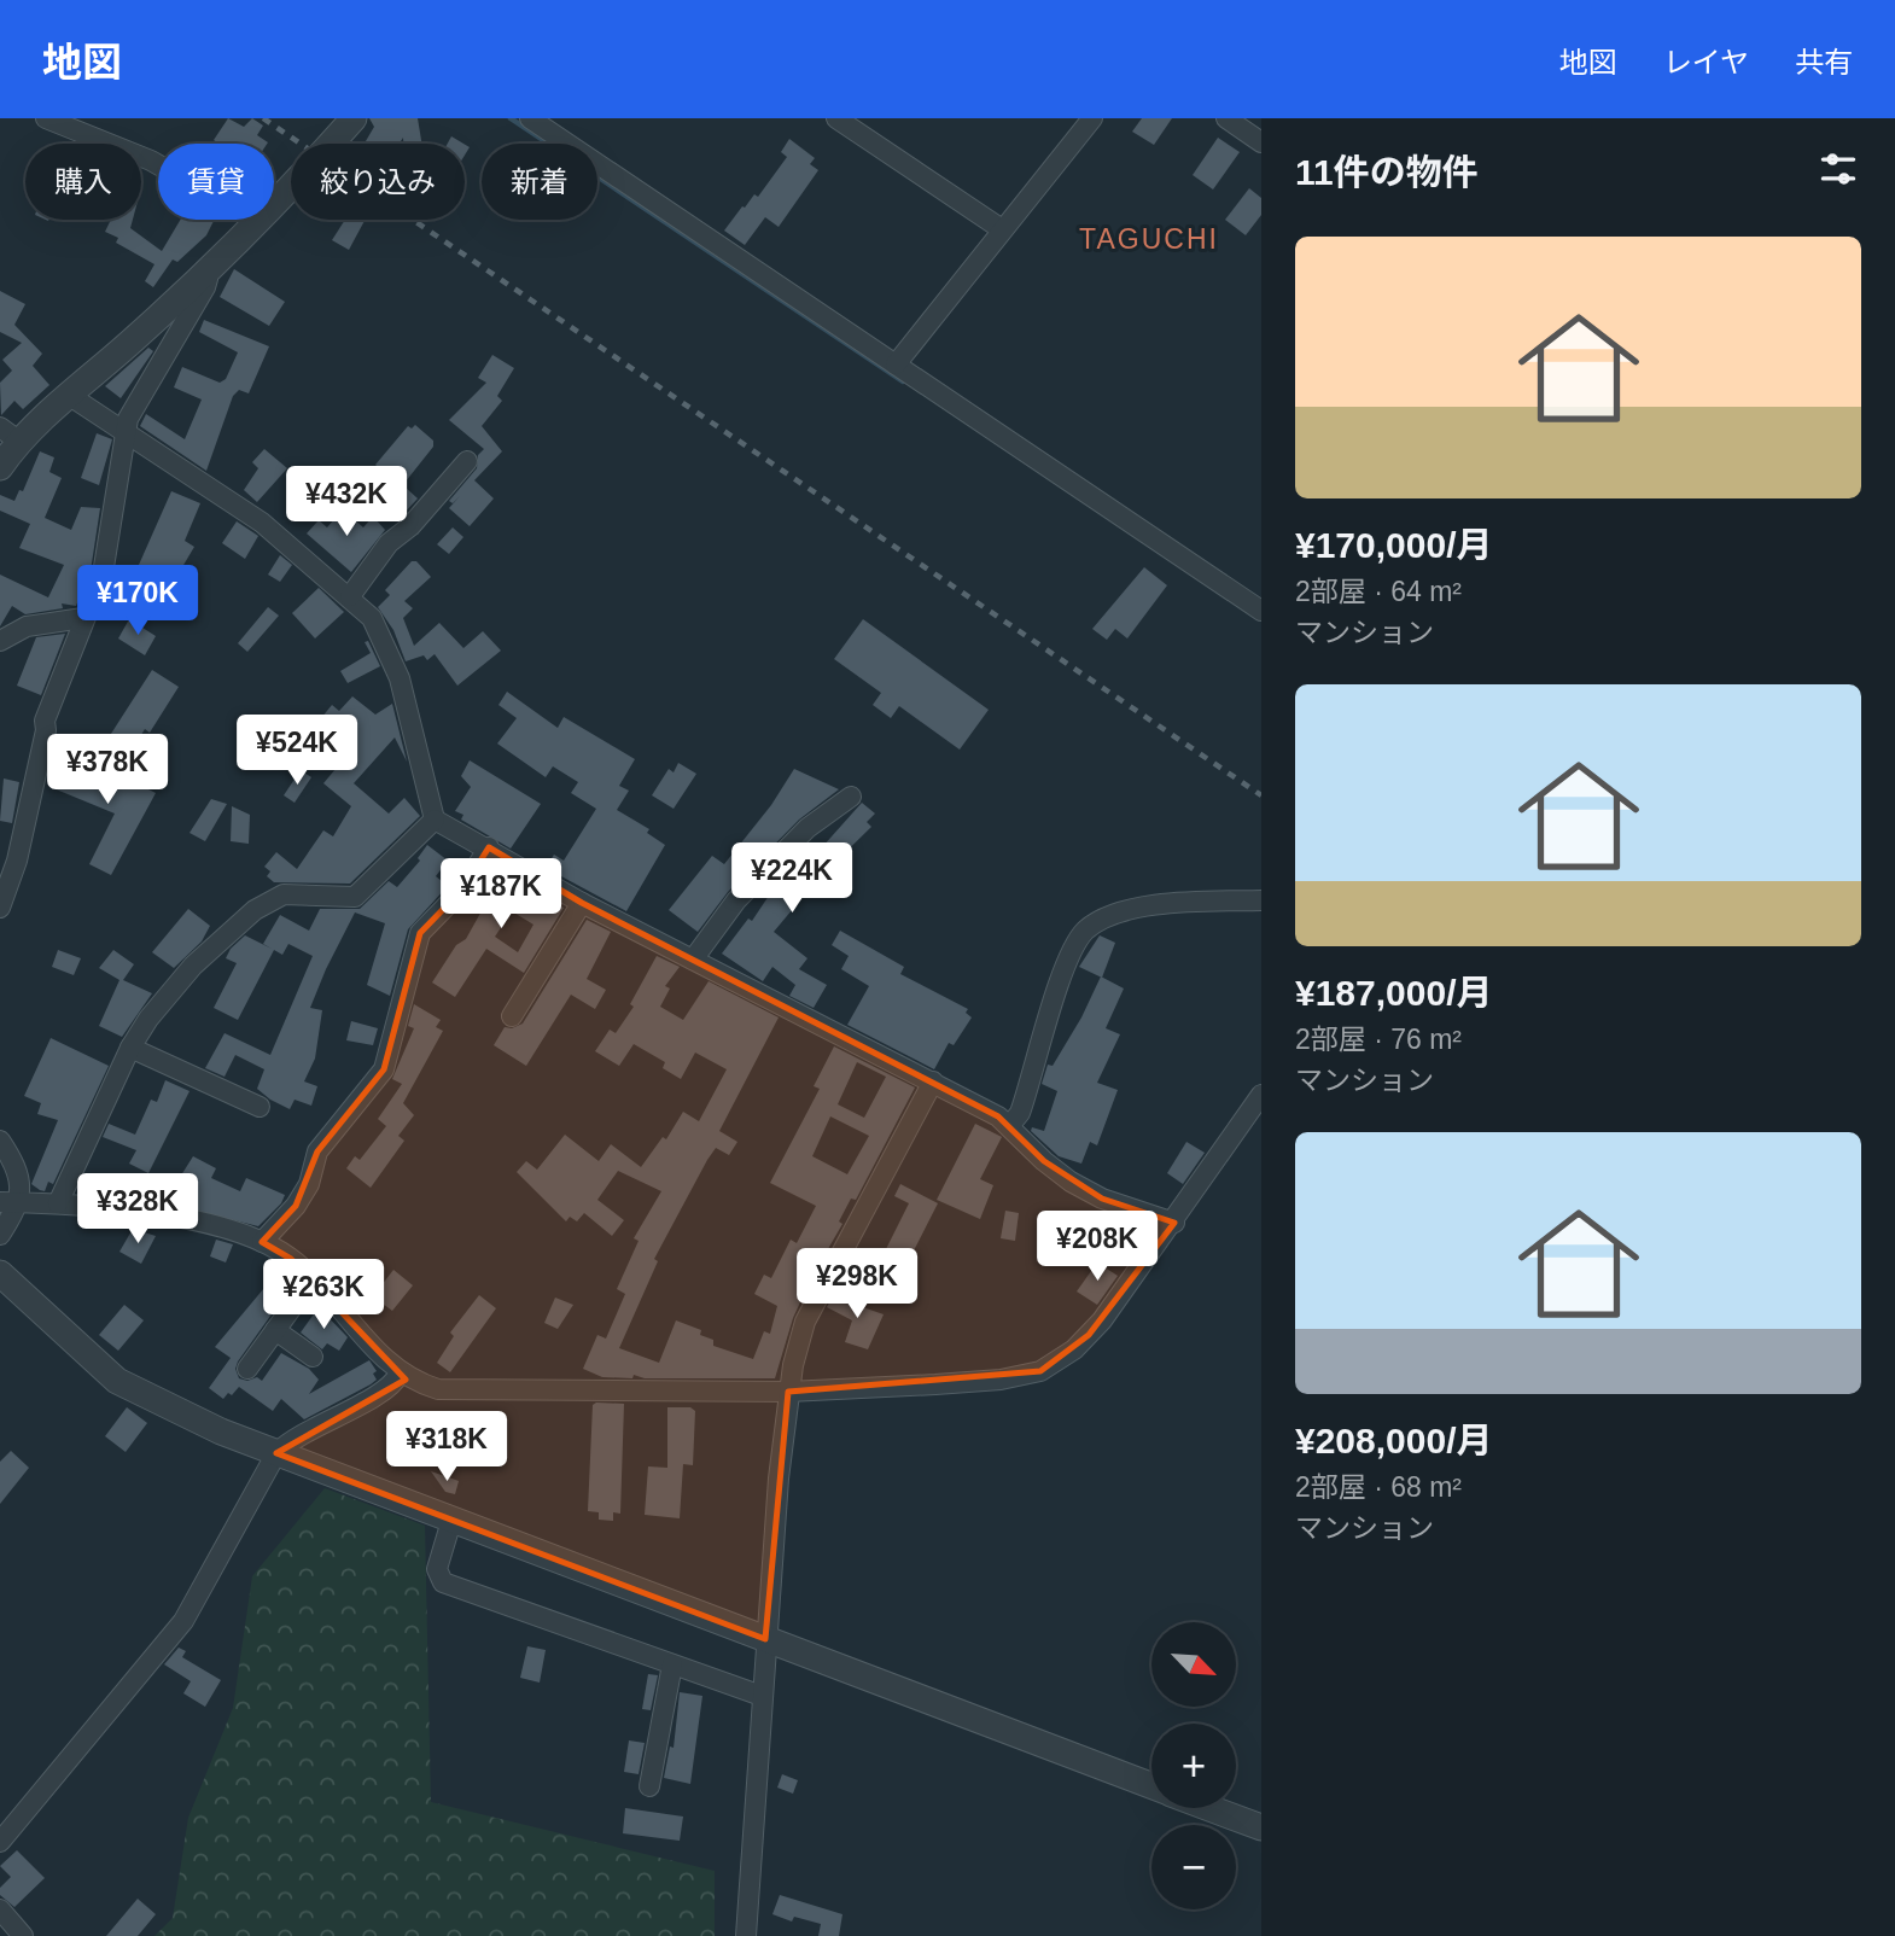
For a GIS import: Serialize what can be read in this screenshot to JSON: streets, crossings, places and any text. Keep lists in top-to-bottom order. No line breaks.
{"districts":["TAGUCHI"],"north":"bottom right","page":{"header":"地図","nav":["地図","レイヤ","共有"],"heading":"11件の物件","chip":["購入","賃貸","絞り込み","新着"],"list":[{"name":"¥170,000/月","note":"2部屋 · 64 m² · マンション"},{"name":"¥187,000/月","note":"2部屋 · 76 m² · マンション"},{"name":"¥208,000/月","note":"2部屋 · 68 m² · マンション"}],"price":["¥432K","¥170K","¥524K","¥378K","¥224K","¥187K","¥328K","¥208K","¥298K","¥263K","¥318K"],"map_buttons":["+","−"]}}
